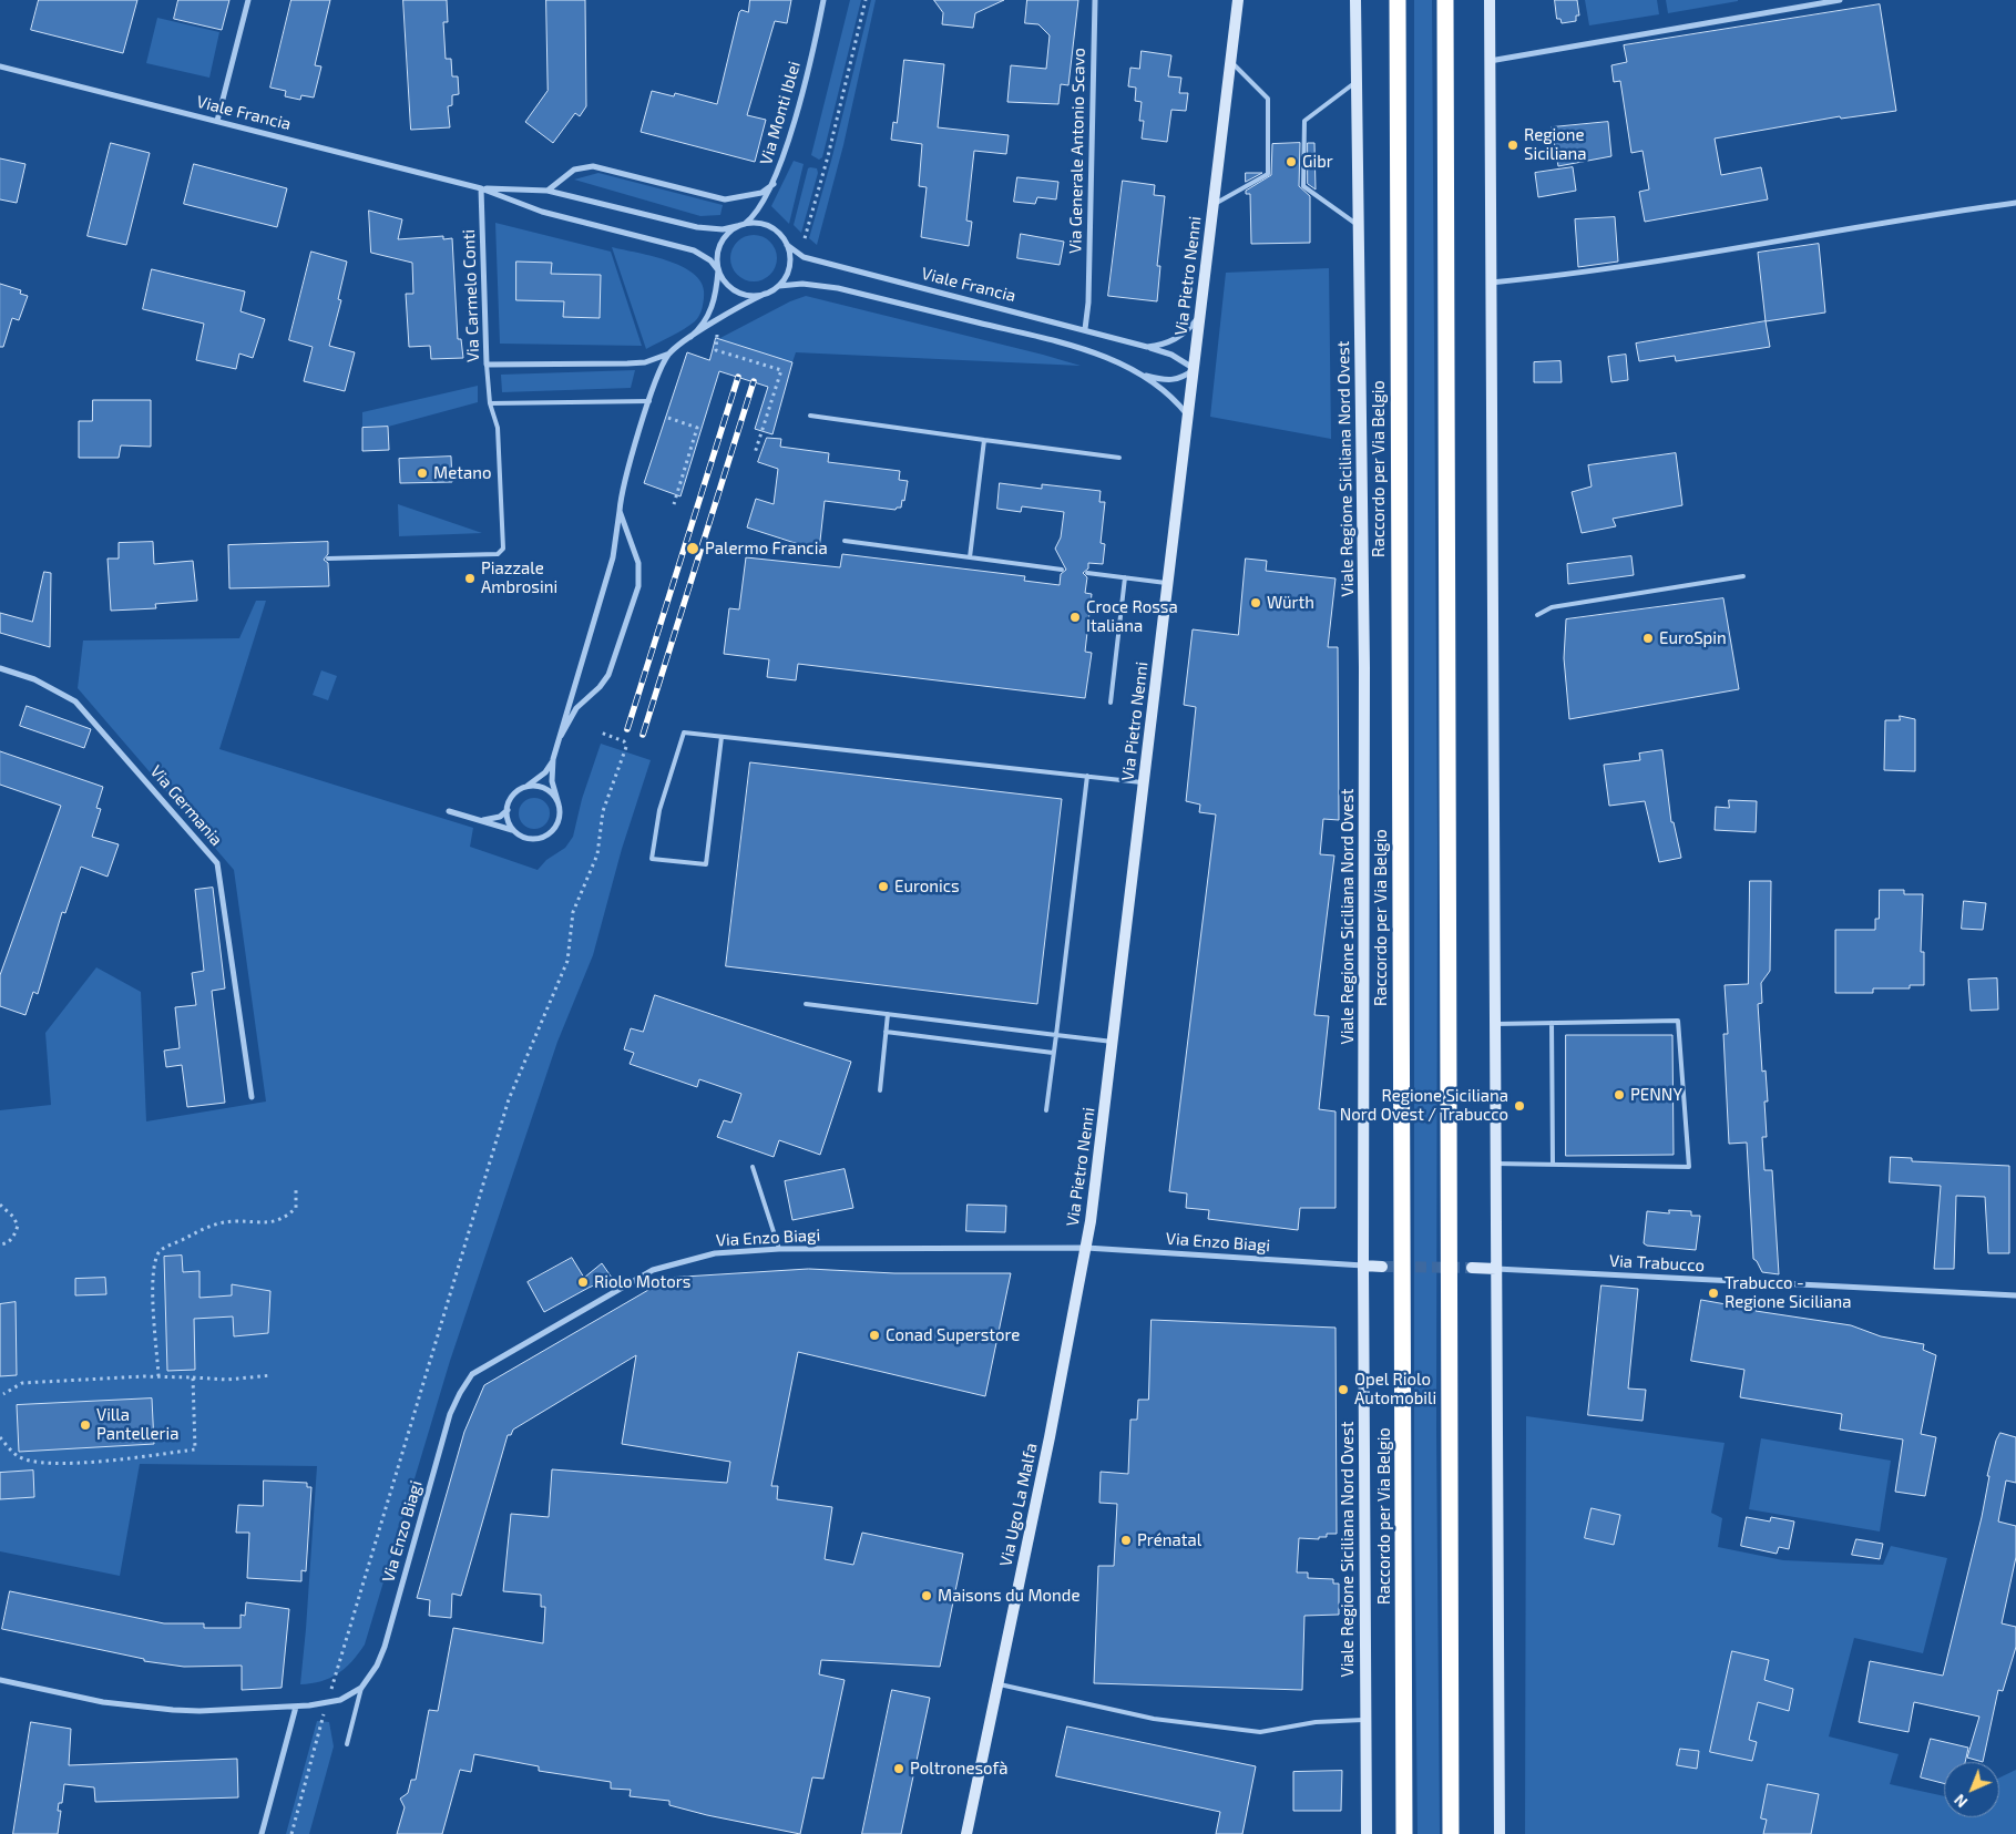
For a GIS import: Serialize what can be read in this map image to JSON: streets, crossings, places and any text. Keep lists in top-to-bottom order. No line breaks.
{"streets":{"highway":["Raccordo per Via Belgio"],"street":["Viale Francia","Via Monti Iblei","Via Generale Antonio Scavo","Via Pietro Nenni","Via Carmelo Conti","Viale Regione Siciliana Nord Ovest","Via Germania","Via Enzo Biagi","Via Trabucco","Via Ugo La Malfa"]},"crossings":[["Viale Francia","Via Monti Iblei"],["Viale Francia","Via Generale Antonio Scavo"],["Viale Francia","Via Pietro Nenni"],["Viale Francia","Via Carmelo Conti"],["Via Pietro Nenni","Via Enzo Biagi"],["Via Pietro Nenni","Via Ugo La Malfa"],["Viale Regione Siciliana Nord Ovest","Via Enzo Biagi"],["Via Enzo Biagi","Via Ugo La Malfa"]],"places":["Regione Siciliana","Gibr","Metano","Palermo Francia","Piazzale Ambrosini","Würth","Croce Rossa Italiana","EuroSpin","Euronics","PENNY","Regione Siciliana Nord Ovest / Trabucco","Riolo Motors","Trabucco - Regione Siciliana","Conad Superstore","Opel Riolo Automobili","Villa Pantelleria","Prénatal","Maisons du Monde","Poltronesofà"],"north":"bottom left"}
